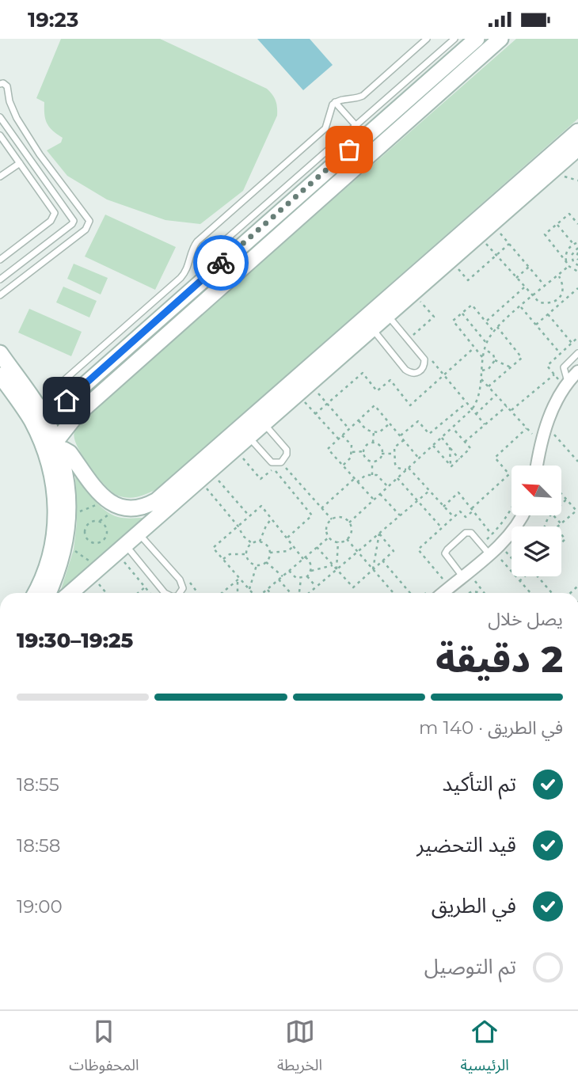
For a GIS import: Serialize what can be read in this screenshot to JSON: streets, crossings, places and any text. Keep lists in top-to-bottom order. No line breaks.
{"north":"top left","page":{"status":"19:23","heading":["2 دقيقة","يصل خلال","19:25–19:30"],"bar":"في الطريق · 140 m","list":[["تم التأكيد","18:55"],["قيد التحضير","18:58"],["في الطريق","19:00"],"تم التوصيل"],"tabs":["الرئيسية","الخريطة","المحفوظات"]}}
